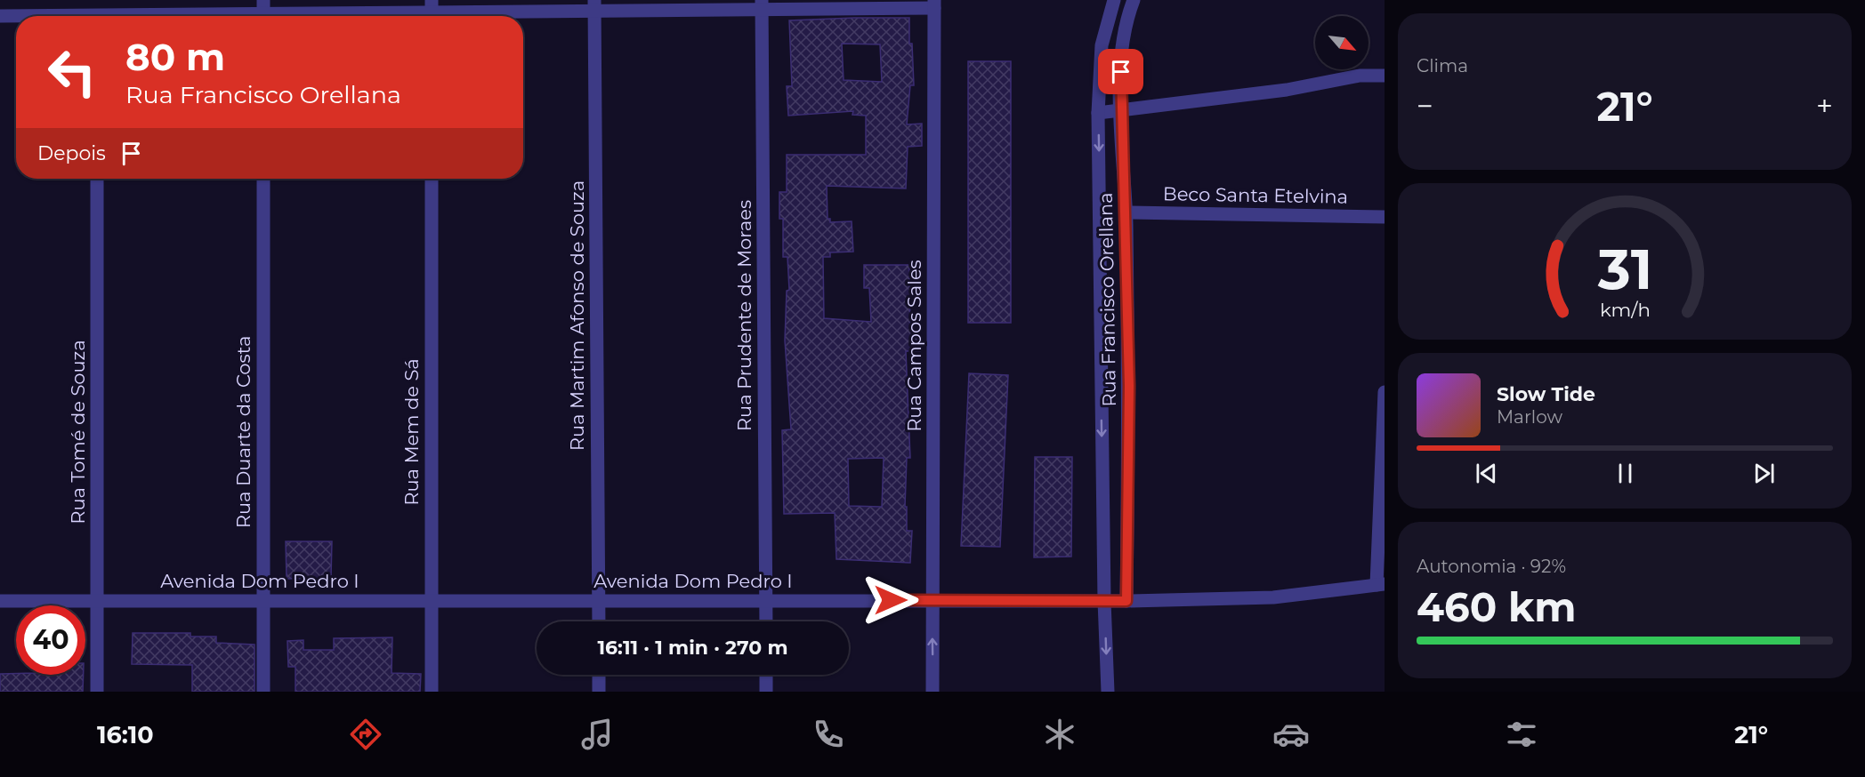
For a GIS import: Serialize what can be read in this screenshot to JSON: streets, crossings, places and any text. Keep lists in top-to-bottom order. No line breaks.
{"streets":{"street":["Beco Santa Etelvina","Rua Francisco Orellana","Rua Martim Afonso de Souza","Rua Prudente de Moraes","Rua Campos Sales","Rua Tomé de Souza","Rua Duarte da Costa","Rua Mem de Sá","Avenida Dom Pedro I"]},"crossings":[["Beco Santa Etelvina","Rua Francisco Orellana"],["Rua Francisco Orellana","Avenida Dom Pedro I"],["Rua Martim Afonso de Souza","Avenida Dom Pedro I"],["Rua Prudente de Moraes","Avenida Dom Pedro I"],["Rua Campos Sales","Avenida Dom Pedro I"],["Rua Tomé de Souza","Avenida Dom Pedro I"],["Rua Duarte da Costa","Avenida Dom Pedro I"],["Rua Mem de Sá","Avenida Dom Pedro I"]],"north":"bottom right","page":{"tile":["Clima",["Autonomia · 92%","460 km"]],"turn":["80 m","Rua Francisco Orellana"],"heat":["−","21°","+"],"then":"Depois","song":["Slow Tide","Marlow"],"limit":"40","trip":"16:11 · 1 min · 270 m","tabs":["16:10","21°"],"gauge":["31","km/h"]}}
